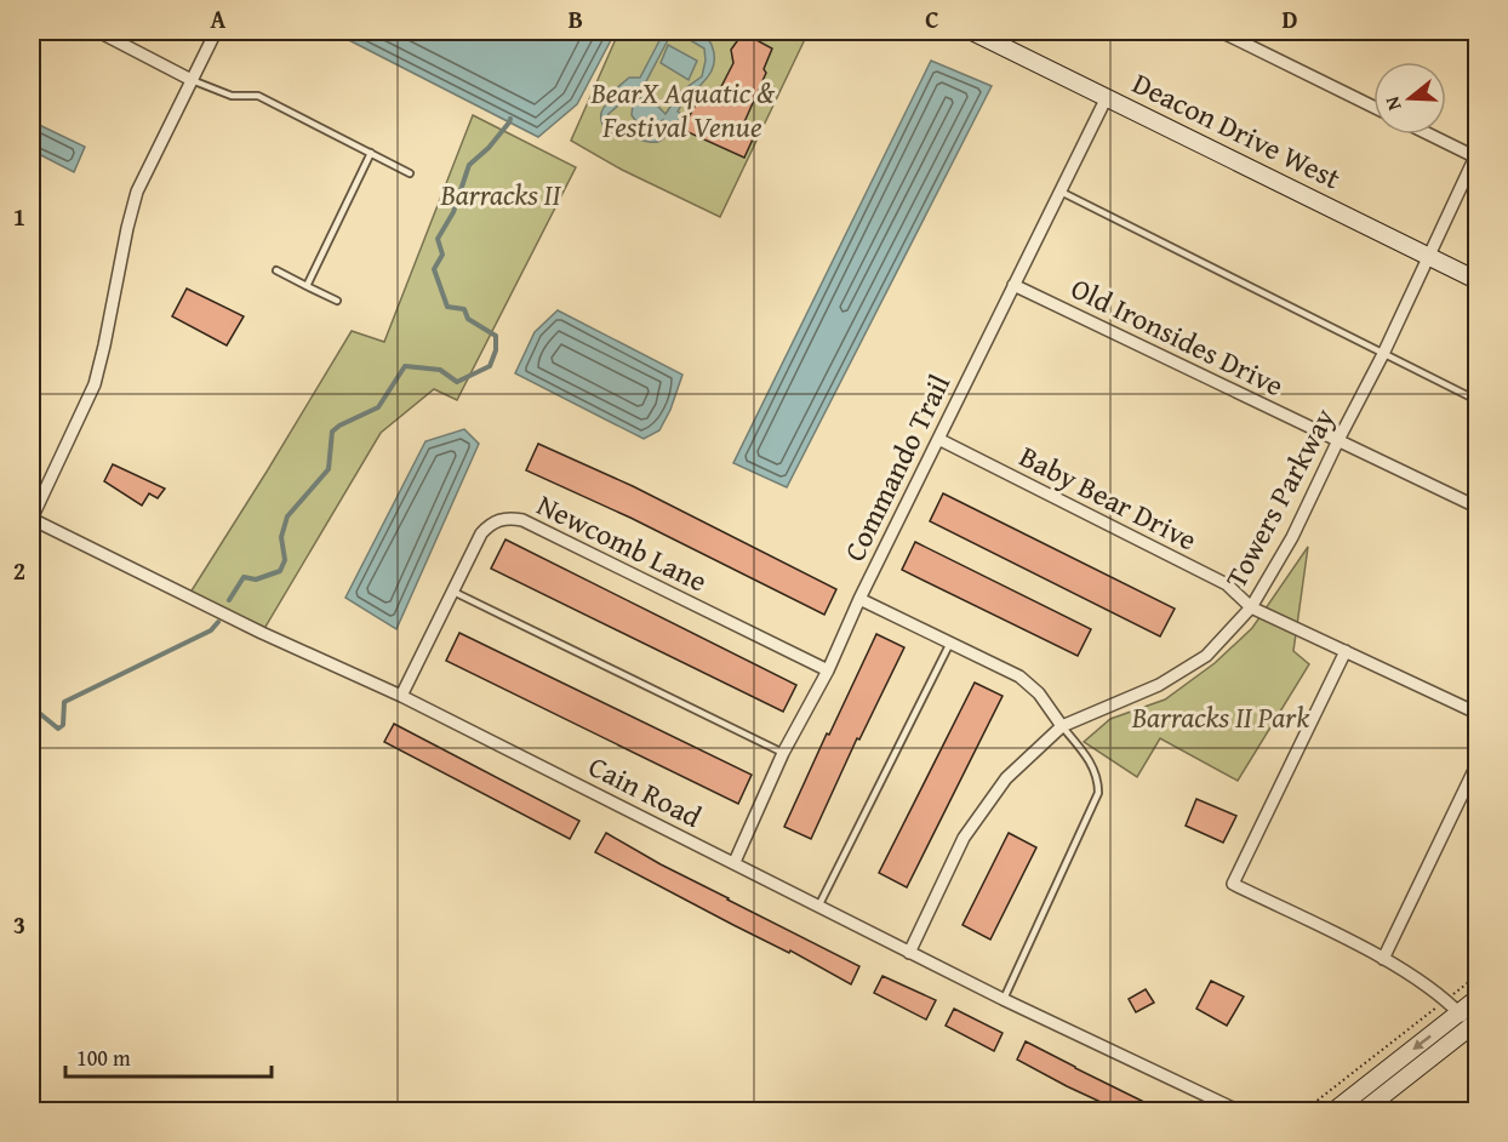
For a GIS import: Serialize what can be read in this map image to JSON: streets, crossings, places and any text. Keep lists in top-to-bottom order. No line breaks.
{"streets":{"street":["Deacon Drive West","Old Ironsides Drive","Commando Trail","Baby Bear Drive","Towers Parkway","Newcomb Lane","Cain Road"]},"crossings":[["Deacon Drive West","Commando Trail"],["Deacon Drive West","Towers Parkway"],["Old Ironsides Drive","Commando Trail"],["Old Ironsides Drive","Towers Parkway"],["Commando Trail","Baby Bear Drive"],["Commando Trail","Newcomb Lane"],["Commando Trail","Cain Road"],["Baby Bear Drive","Towers Parkway"],["Towers Parkway","Cain Road"],["Newcomb Lane","Cain Road"]],"parks":["BearX Aquatic & Festival Venue","Barracks II","Barracks II Park"],"scale_bar":"100 m","north":"left","grid":{"columns":["A","B","C","D"],"rows":["1","2","3"]}}
